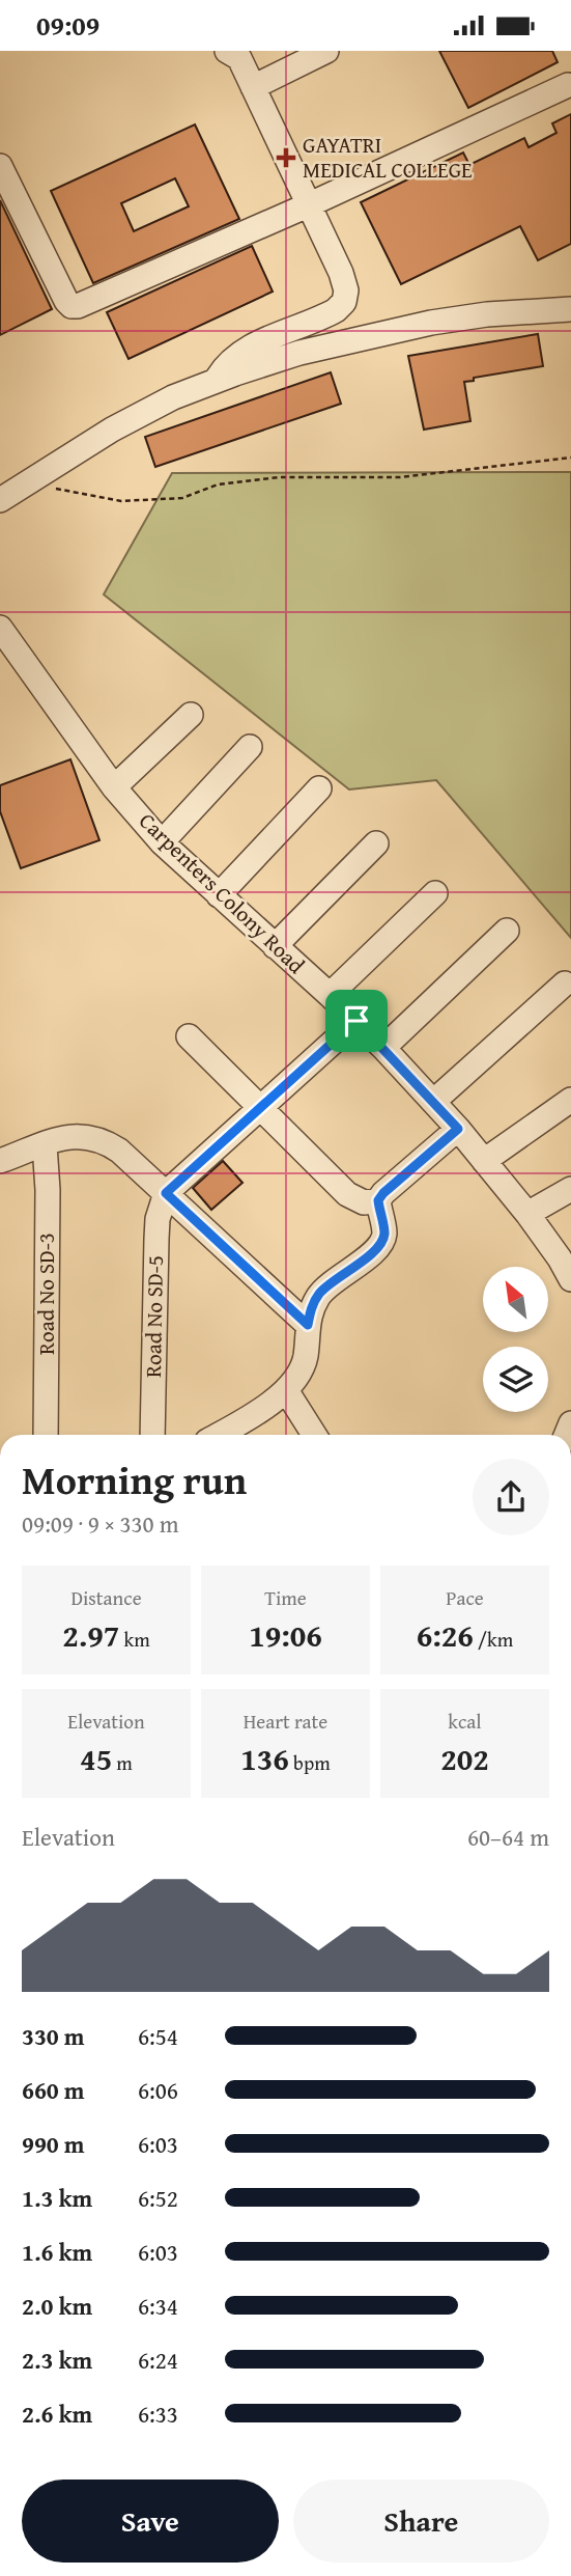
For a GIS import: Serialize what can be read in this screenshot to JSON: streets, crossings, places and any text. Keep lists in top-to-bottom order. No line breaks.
{"streets":{"street":["Carpenters Colony Road","Road No SD-3","Road No SD-5"]},"places":{"health":["GAYATRI MEDICAL COLLEGE"]},"north":"top left","page":{"status":"09:09","heading":["Morning run","09:09 · 9 × 330 m"],"stats":[["Distance","2.97 km"],["Time","19:06"],["Pace","6:26 /km"],["Elevation","45 m"],["Heart rate","136 bpm"],["kcal","202"]],"chart":["Elevation","60–64 m"],"list":[{"name":"330 m","note":"6:54"},{"name":"660 m","note":"6:06"},{"name":"990 m","note":"6:03"},{"name":"1.3 km","note":"6:52"},{"name":"1.6 km","note":"6:03"},{"name":"2.0 km","note":"6:34"},{"name":"2.3 km","note":"6:24"},{"name":"2.6 km","note":"6:33"}],"buttons":["Save","Share"]}}
